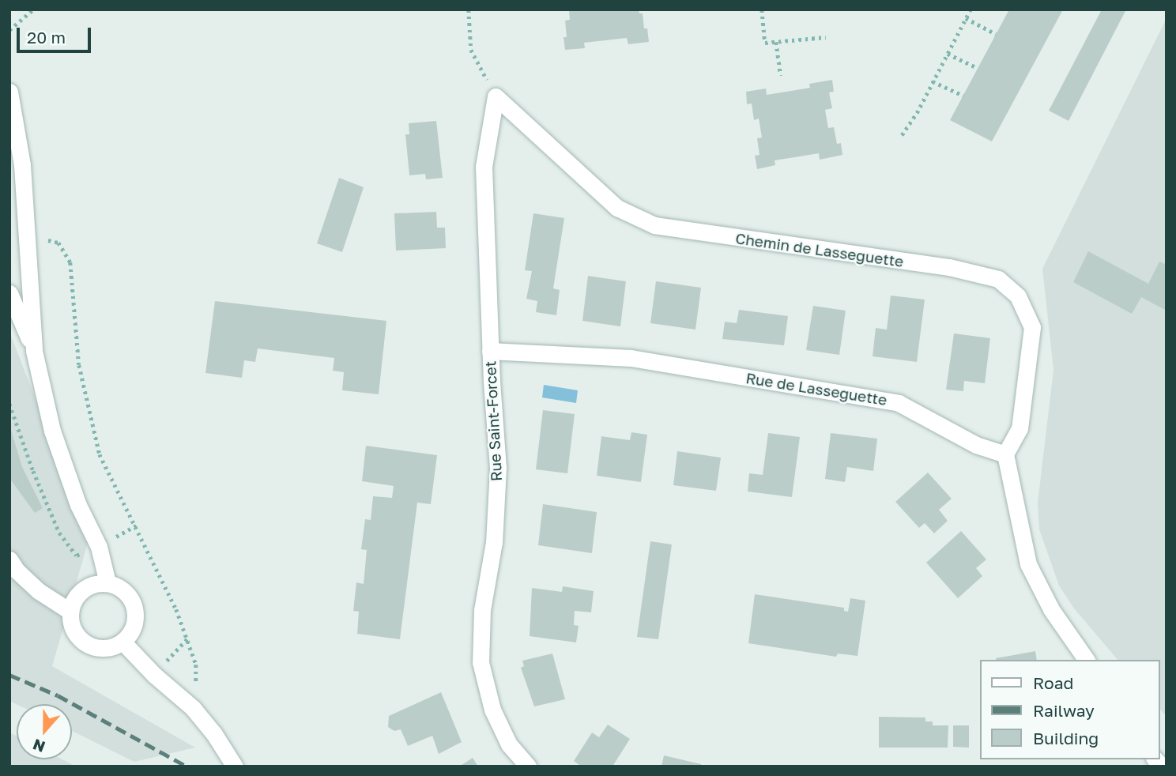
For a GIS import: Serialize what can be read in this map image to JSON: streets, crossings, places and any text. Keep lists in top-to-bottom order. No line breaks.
{"streets":{"street":["Chemin de Lasseguette","Rue de Lasseguette","Rue Saint-Forcet"]},"crossings":[["Chemin de Lasseguette","Rue de Lasseguette"],["Chemin de Lasseguette","Rue Saint-Forcet"],["Rue de Lasseguette","Rue Saint-Forcet"]],"legend":["Road","Railway","Building"],"scale_bar":"20 m","north":"bottom"}
